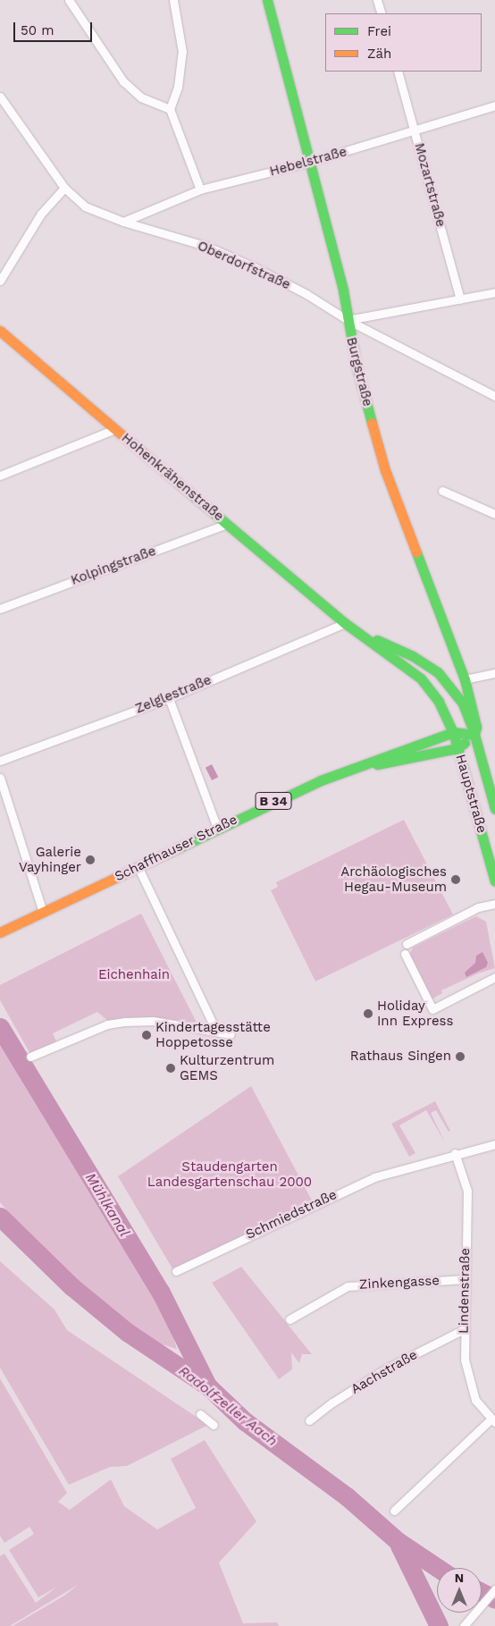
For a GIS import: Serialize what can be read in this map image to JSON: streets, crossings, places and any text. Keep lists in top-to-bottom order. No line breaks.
{"streets":{"main road":["Burgstraße","Hohenkrähenstraße","Hauptstraße","B 34","Schaffhauser Straße"],"street":["Hebelstraße","Mozartstraße","Oberdorfstraße","Kolpingstraße","Zelglestraße","Schmiedstraße","Zinkengasse","Lindenstraße","Aachstraße"]},"crossings":[["Hebelstraße","Mozartstraße"],["Hebelstraße","Oberdorfstraße"],["Hebelstraße","Burgstraße"],["Oberdorfstraße","Burgstraße"],["Burgstraße","Hohenkrähenstraße"],["Burgstraße","Hauptstraße"],["Burgstraße","Schaffhauser Straße"],["Hohenkrähenstraße","Kolpingstraße"],["Hohenkrähenstraße","Zelglestraße"],["Hohenkrähenstraße","Hauptstraße"],["Hohenkrähenstraße","Schaffhauser Straße"],["Hauptstraße","Schaffhauser Straße"],["Schmiedstraße","Lindenstraße"],["Zinkengasse","Lindenstraße"],["Lindenstraße","Aachstraße"]],"water":["Mühlkanal","Radolfzeller Aach"],"parks":["Eichenhain","Staudengarten Landesgartenschau 2000"],"places":["Galerie Vayhinger","Archäologisches Hegau-Museum","Holiday Inn Express","Kindertagesstätte Hoppetosse","Rathaus Singen","Kulturzentrum GEMS"],"legend":["Frei","Zäh"],"scale_bar":"50 m","north":"top"}
